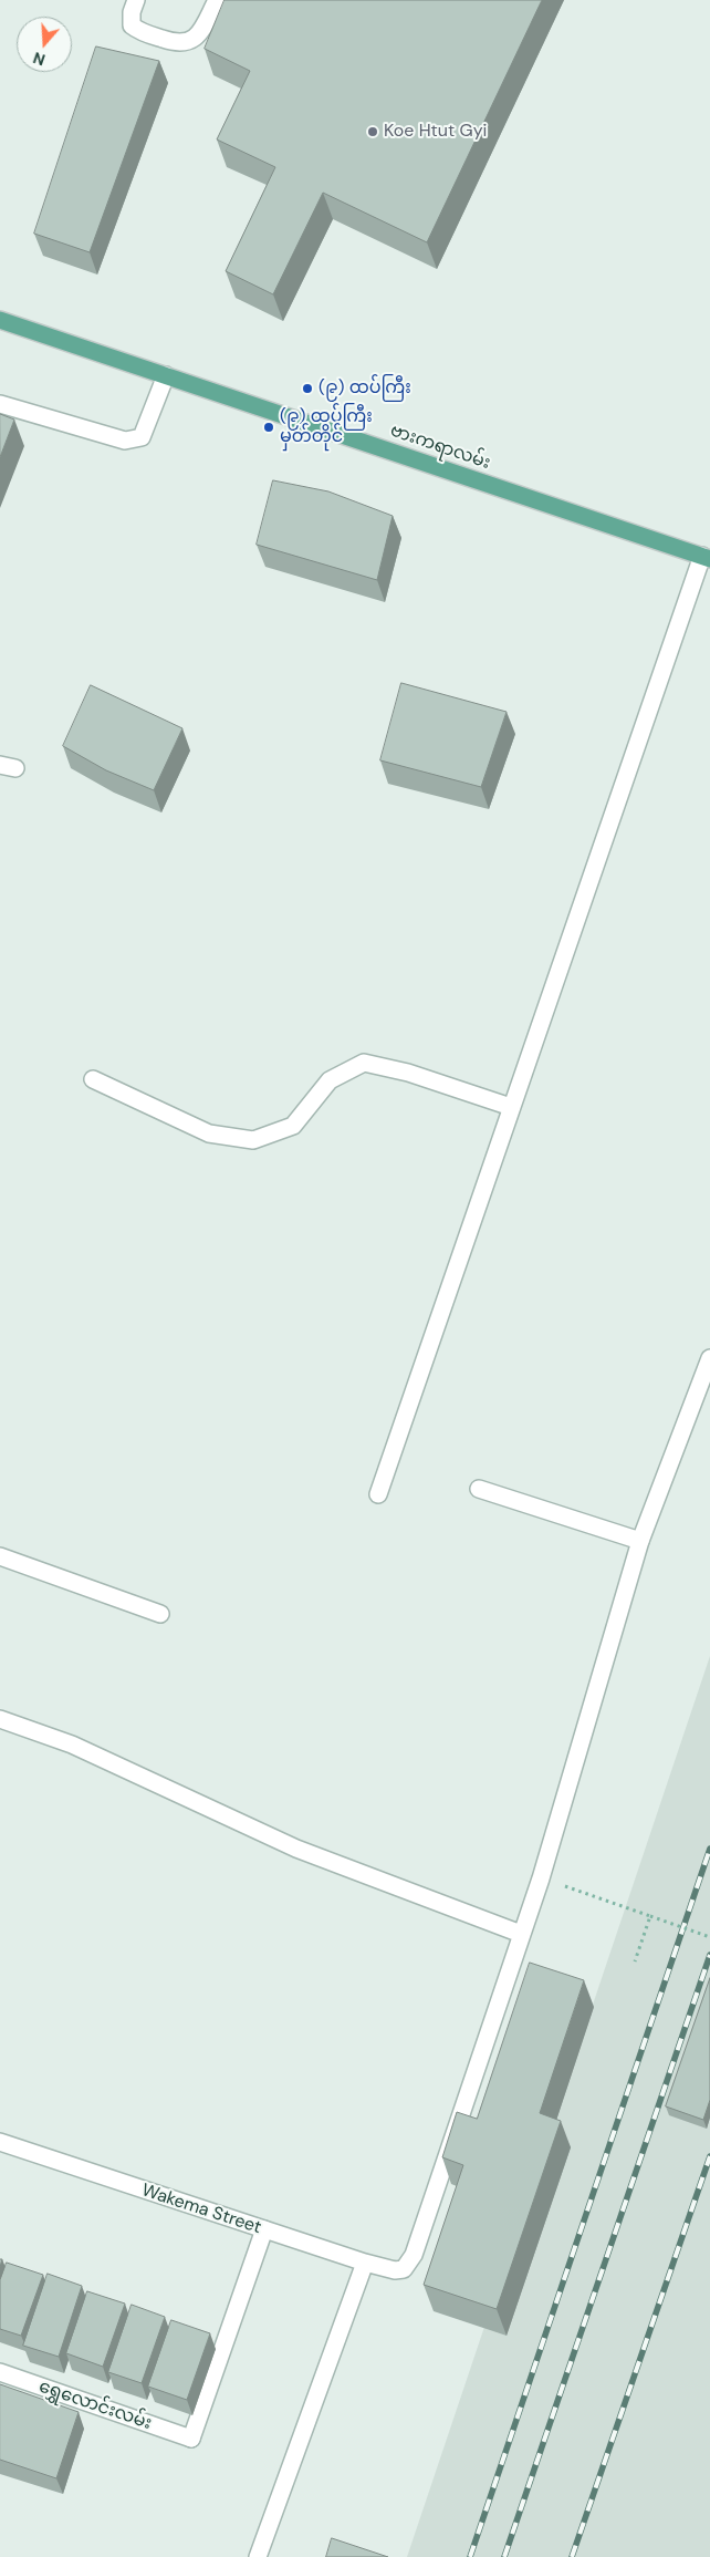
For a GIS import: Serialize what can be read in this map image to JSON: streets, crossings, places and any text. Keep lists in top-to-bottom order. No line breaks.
{"streets":{"main road":["ဗားကရာလမ်း"],"street":["Wakema Street","ရွှေလောင်းလမ်း"]},"crossings":[["Wakema Street","ရွှေလောင်းလမ်း"]],"places":["Koe Htut Gyi","(၉) ထပ်ကြီး","(၉) ထပ်ကြီး မှတ်တိုင်"],"north":"bottom"}
